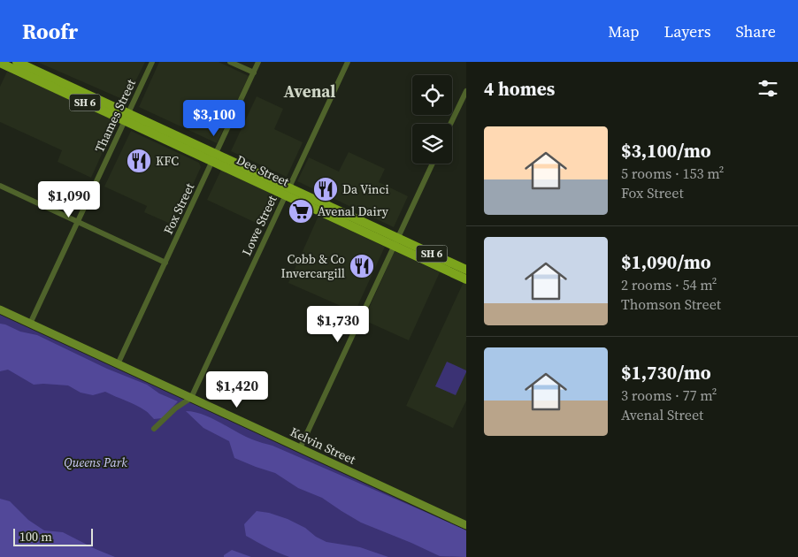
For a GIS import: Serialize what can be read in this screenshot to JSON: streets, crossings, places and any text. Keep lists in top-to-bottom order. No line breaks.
{"streets":{"main road":["SH 6","Dee Street","Kelvin Street"],"street":["Thames Street","Fox Street","Lowe Street"]},"crossings":[["Thames Street","Dee Street"],["Thames Street","Kelvin Street"],["Dee Street","Fox Street"],["Dee Street","Lowe Street"],["Fox Street","Kelvin Street"],["Lowe Street","Kelvin Street"]],"districts":["Avenal"],"parks":["Queens Park"],"places":{"restaurant":["KFC","Da Vinci","Cobb & Co Invercargill"],"supermarket":["Avenal Dairy"]},"scale_bar":"100 m","page":{"header":"Roofr","nav":["Map","Layers","Share"],"heading":"4 homes","price":["$3,100","$1,090","$1,730","$1,420"],"list":[{"name":"$3,100/mo","note":"5 rooms · 153 m² · Fox Street"},{"name":"$1,090/mo","note":"2 rooms · 54 m² · Thomson Street"},{"name":"$1,730/mo","note":"3 rooms · 77 m² · Avenal Street"}],"scale":"100 m"}}
